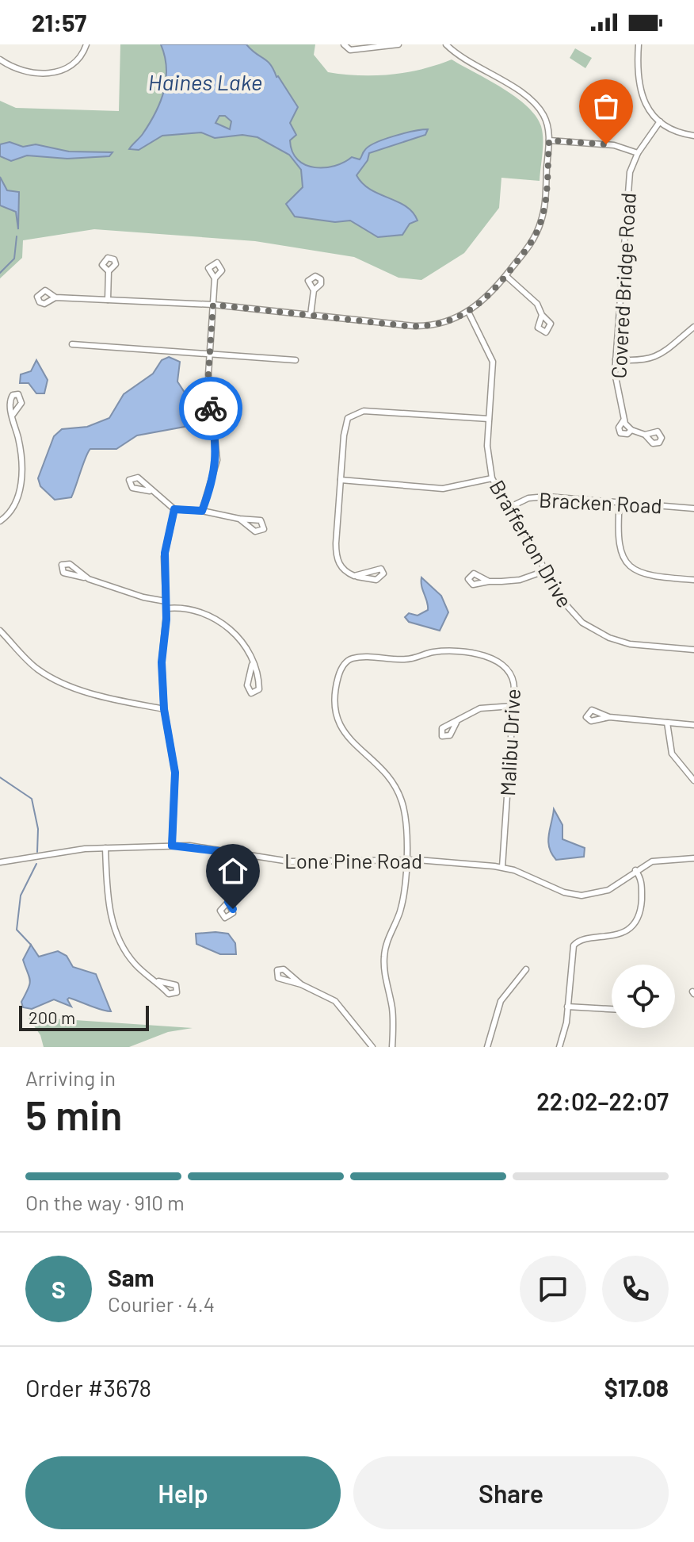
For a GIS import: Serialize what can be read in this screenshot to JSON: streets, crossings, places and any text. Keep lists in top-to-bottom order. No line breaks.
{"streets":{"street":["Covered Bridge Road","Bracken Road","Brafferton Drive","Malibu Drive","Lone Pine Road"]},"crossings":[["Bracken Road","Brafferton Drive"],["Malibu Drive","Lone Pine Road"]],"water":["Haines Lake"],"scale_bar":"200 m","page":{"status":"21:57","scale":"200 m","heading":["5 min","Arriving in","22:02–22:07"],"panel":["Sam","Courier · 4.4","Order #3678","$17.08"],"bar":"On the way · 910 m","round":"S","buttons":["Help","Share"]}}
